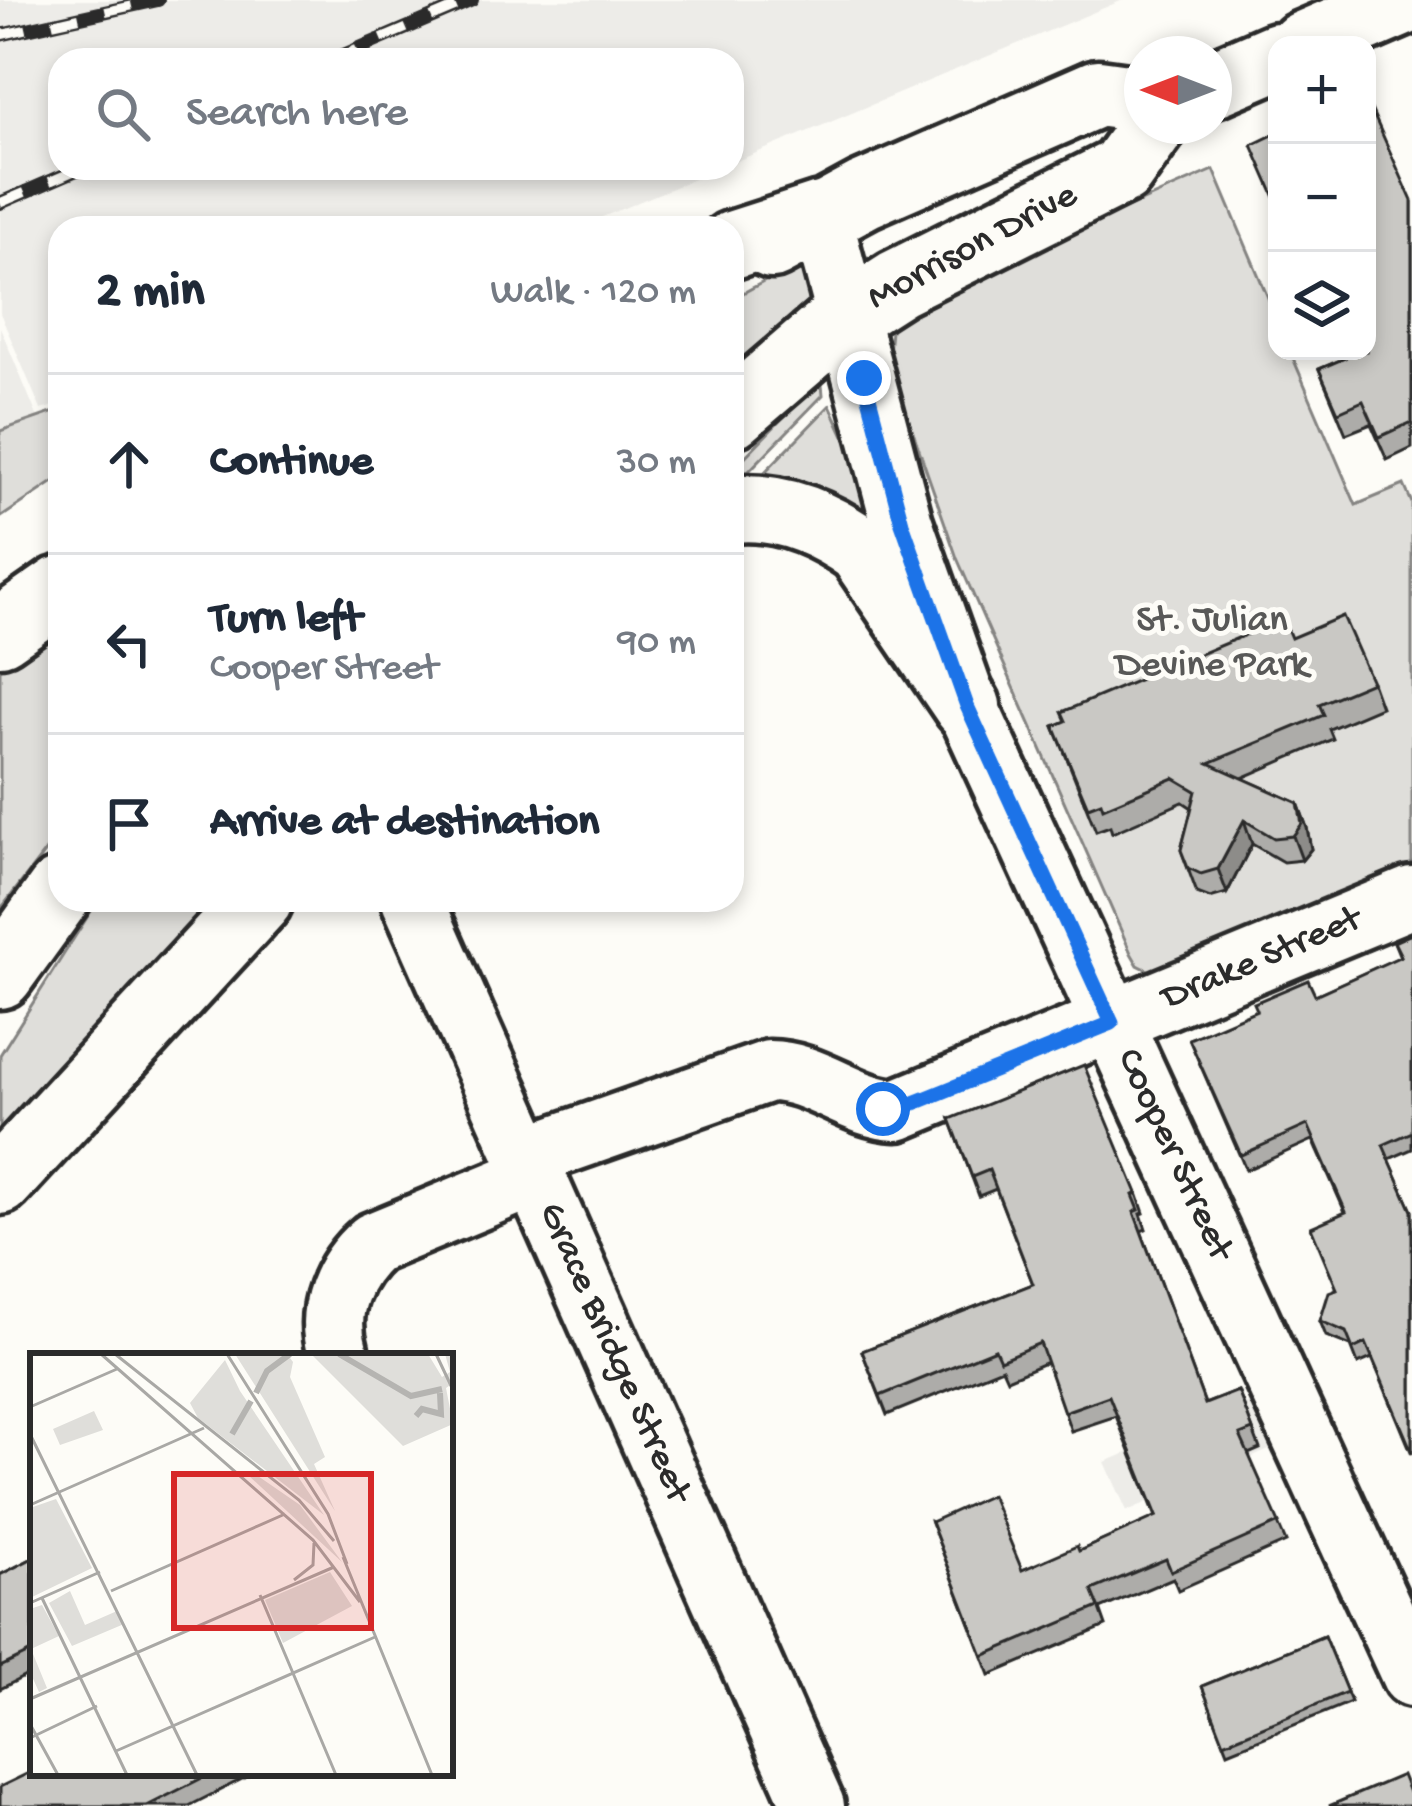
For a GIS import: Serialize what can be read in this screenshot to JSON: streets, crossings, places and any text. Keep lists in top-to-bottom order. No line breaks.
{"streets":{"main road":["Morrison Drive"],"street":["Drake Street","Cooper Street","Grace Bridge Street"]},"crossings":[["Morrison Drive","Cooper Street"],["Drake Street","Cooper Street"],["Drake Street","Grace Bridge Street"]],"parks":["St. Julian Devine Park"],"north":"left","page":{"map_buttons":["+","−"],"search":"Search here","heading":["2 min","Walk · 120 m"],"list":[["Continue","30 m"],["Turn left","Cooper Street","90 m"],"Arrive at destination"]}}
